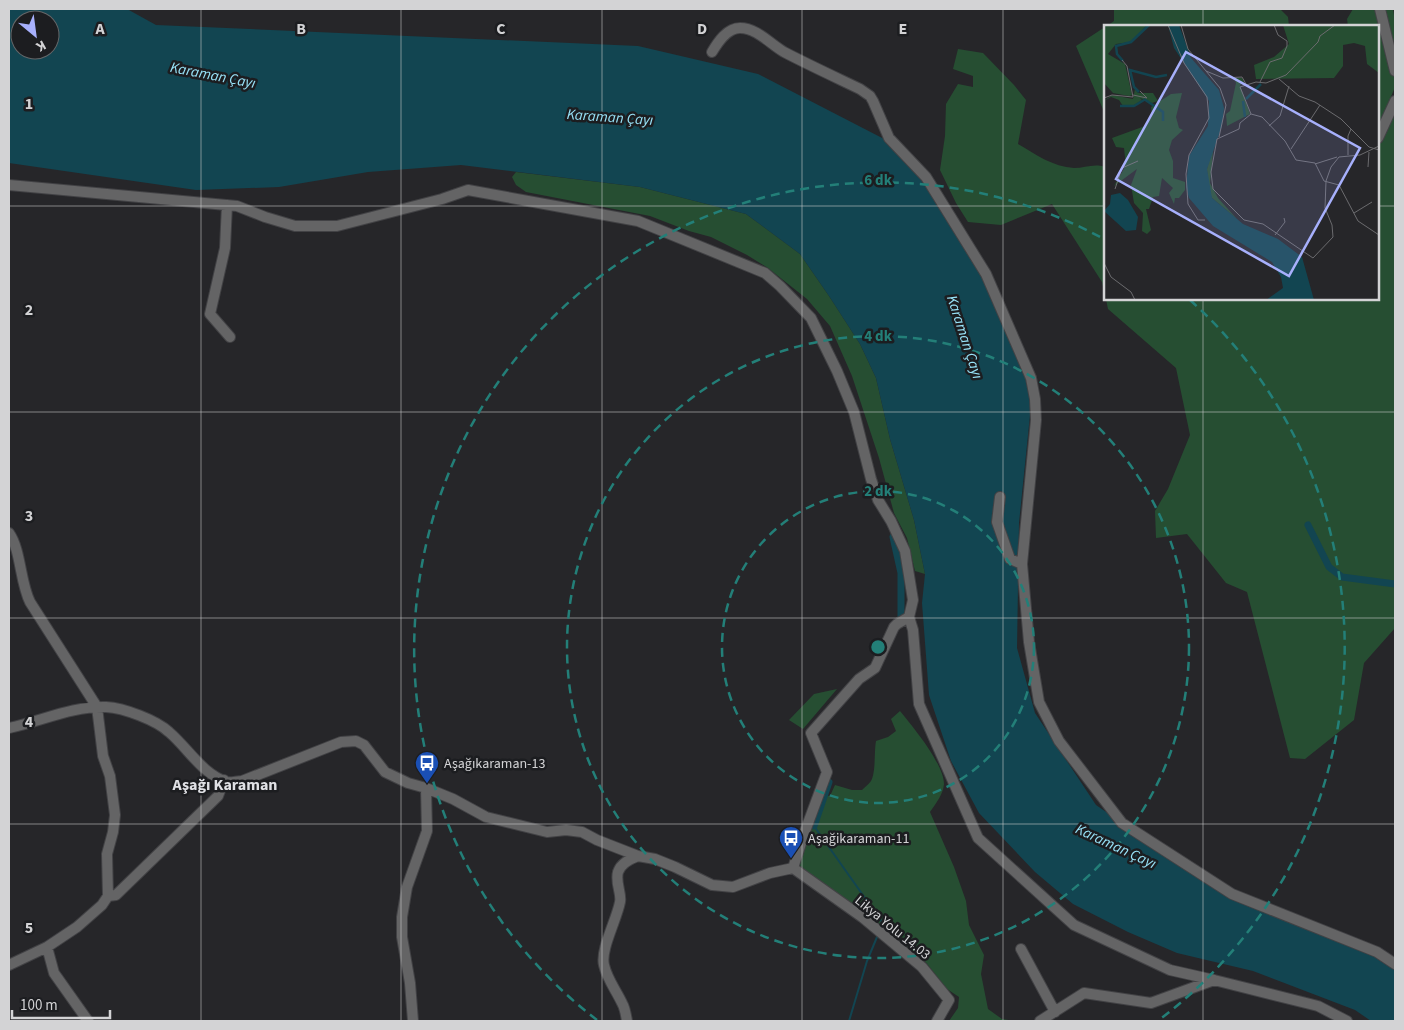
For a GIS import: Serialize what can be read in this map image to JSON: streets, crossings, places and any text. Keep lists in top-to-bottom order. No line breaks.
{"streets":{"street":["Likya Yolu 14.03"]},"districts":["Aşağı Karaman"],"water":["Karaman Çayı"],"places":{"bus stop":["Aşağıkaraman-13","Aşağikaraman-11"]},"scale_bar":"100 m","north":"bottom right","grid":{"columns":["A","B","C","D","E"],"rows":["1","2","3","4","5"]},"rings":["6 dk","4 dk","2 dk"]}
